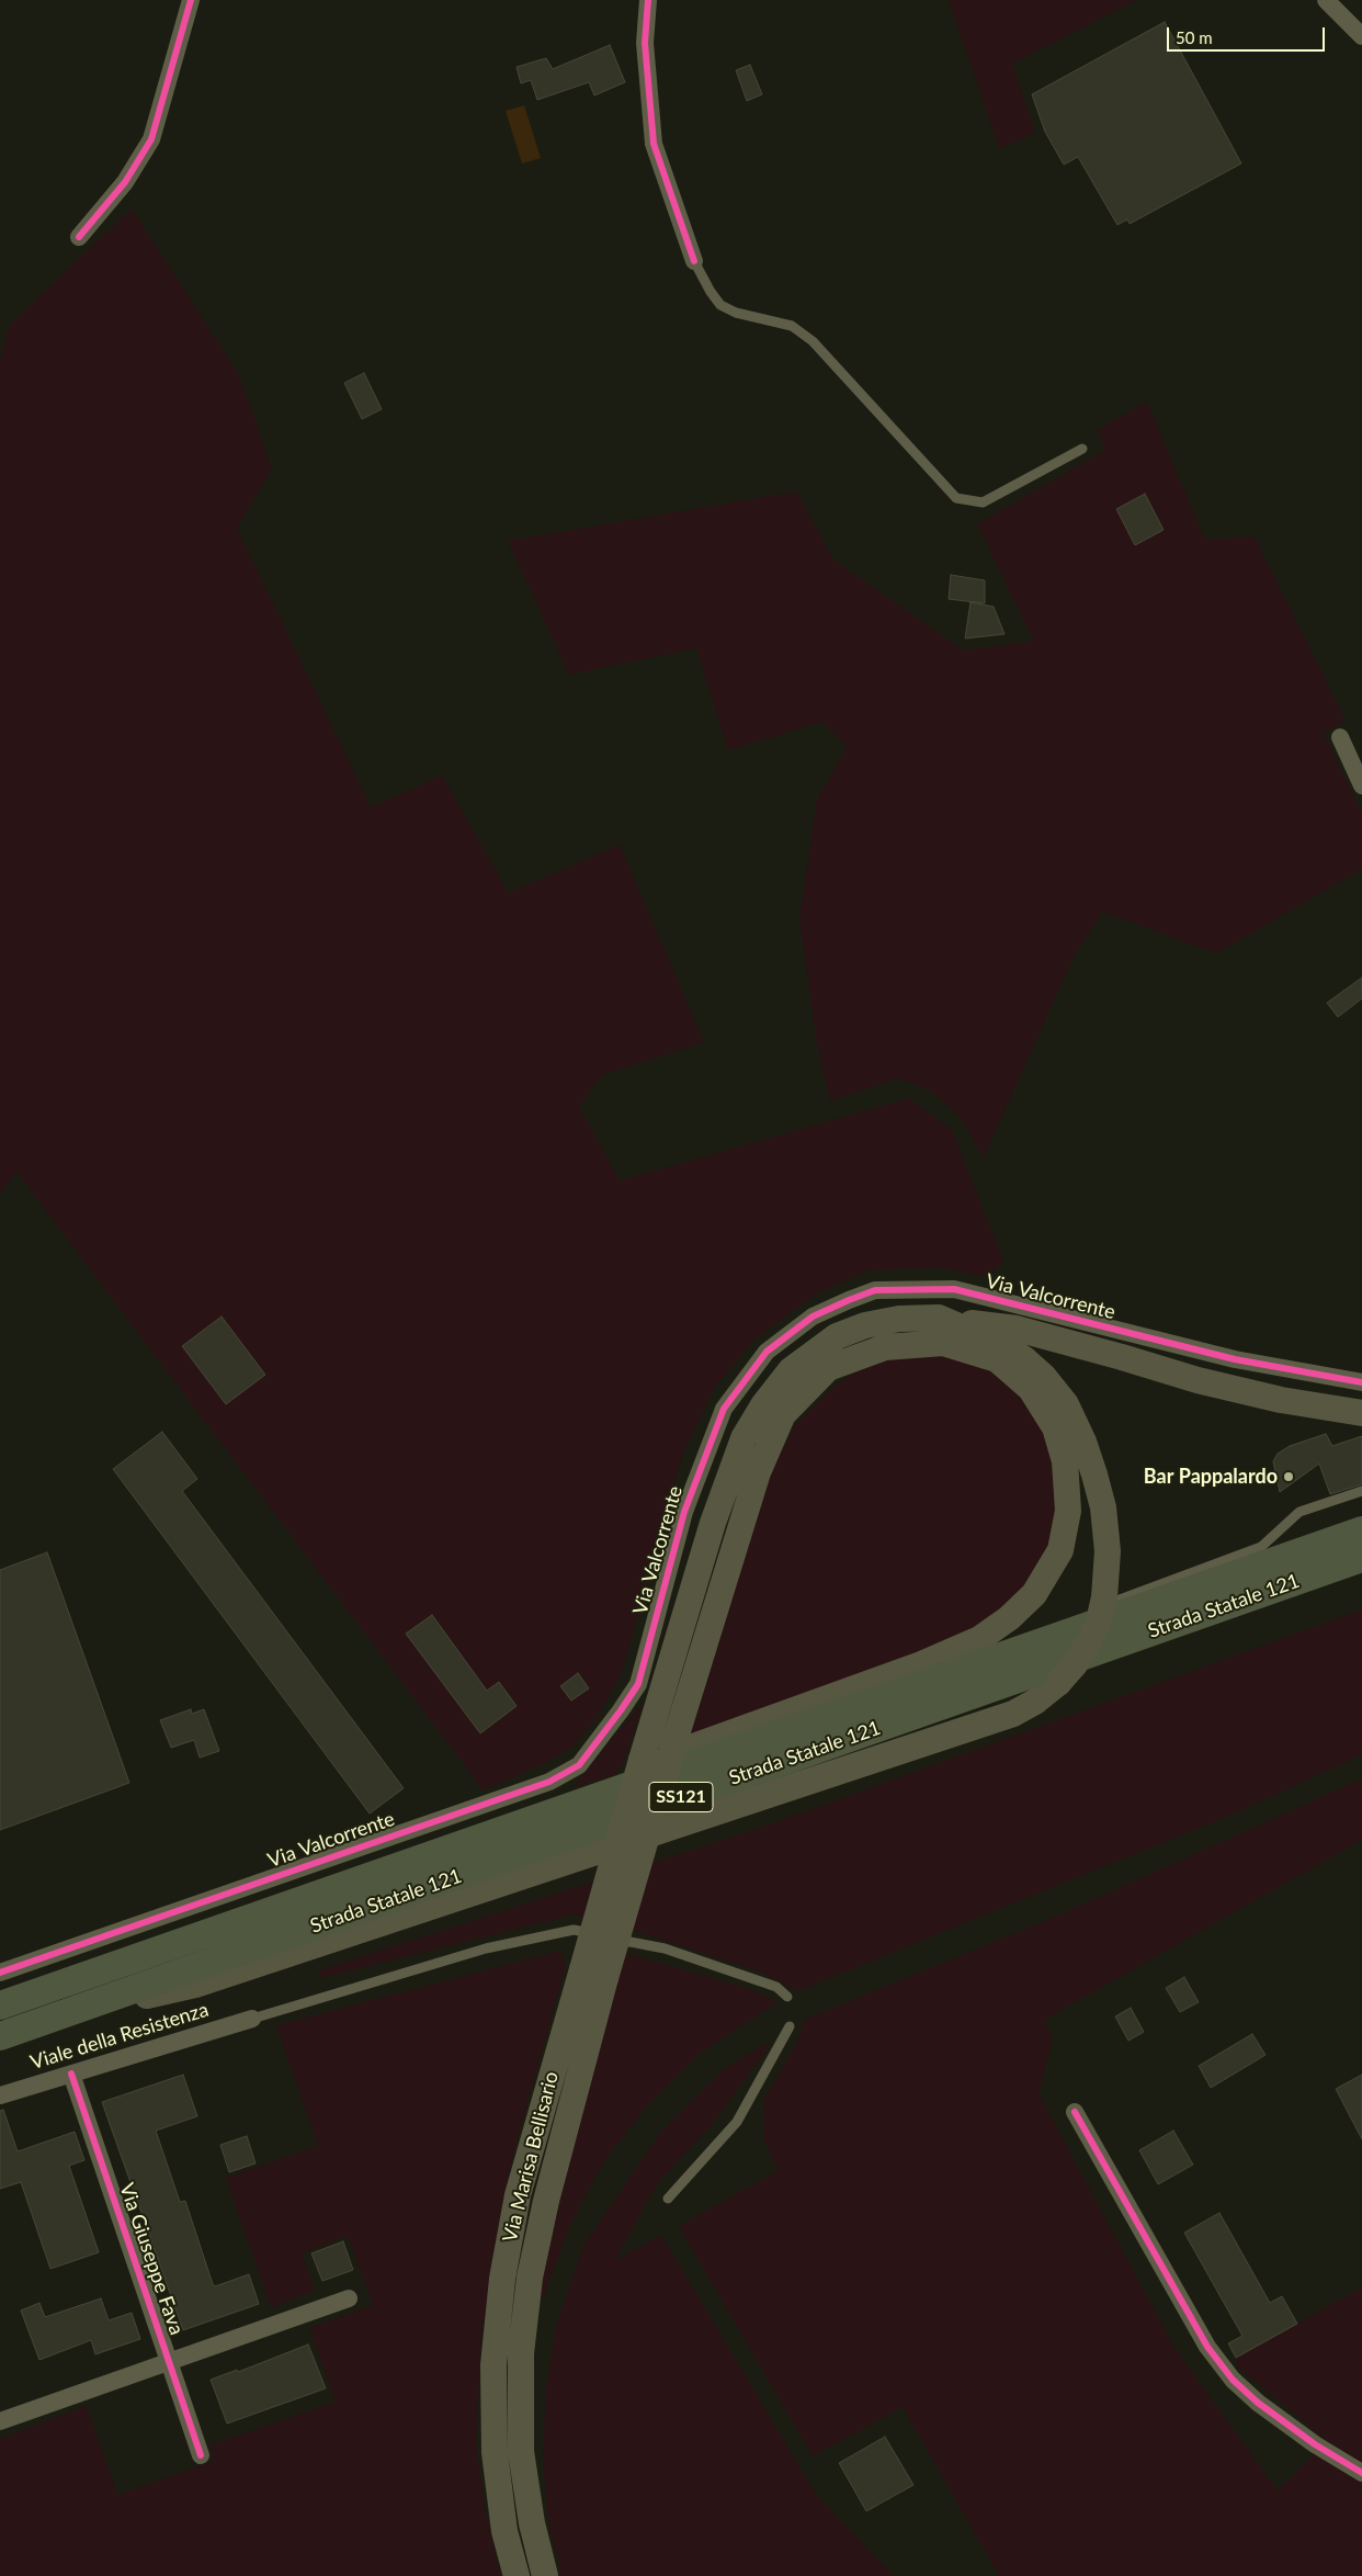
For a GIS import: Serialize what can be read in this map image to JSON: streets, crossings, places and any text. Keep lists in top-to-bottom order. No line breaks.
{"streets":{"main road":["Strada Statale 121","SS121","Via Marisa Bellisario"],"street":["Via Valcorrente","Viale della Resistenza","Via Giuseppe Fava"]},"crossings":[["Strada Statale 121","Via Marisa Bellisario"],["Viale della Resistenza","Via Giuseppe Fava"]],"places":["Bar Pappalardo"],"scale_bar":"50 m"}
